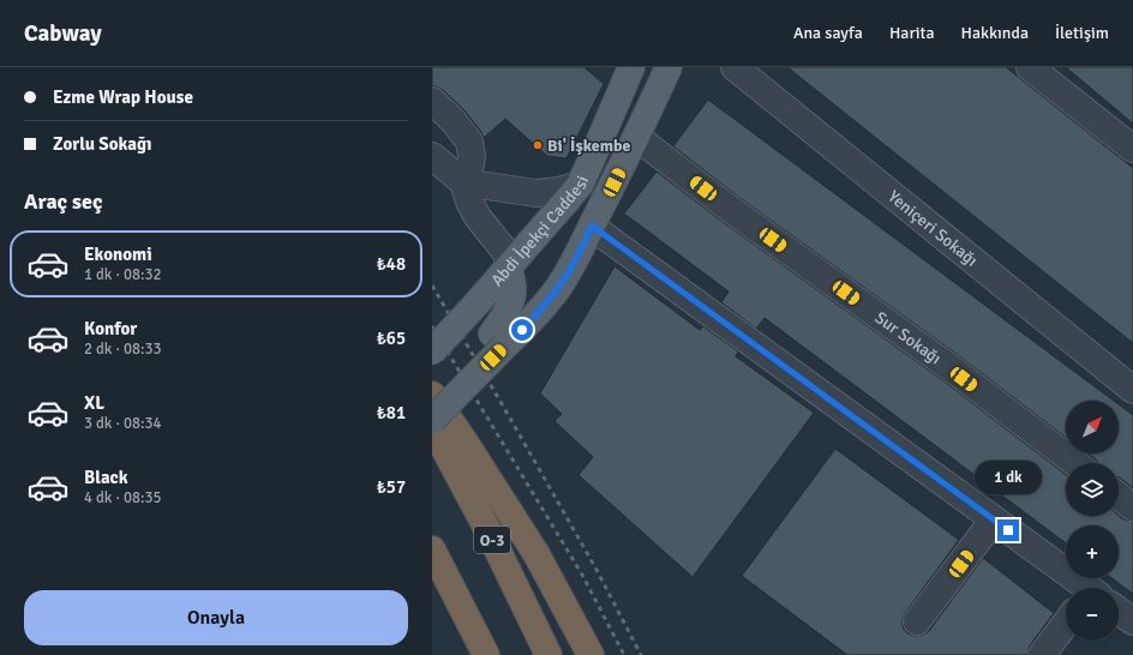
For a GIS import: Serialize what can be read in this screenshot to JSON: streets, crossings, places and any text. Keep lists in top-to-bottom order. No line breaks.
{"streets":{"highway":["O-3"],"main road":["Abdi İpekçi Caddesi"],"street":["Yeniçeri Sokağı","Sur Sokağı"]},"crossings":[["Abdi İpekçi Caddesi","Sur Sokağı"]],"places":["Bi' İşkembe"],"north":"top right","page":{"header":"Cabway","nav":["Ana sayfa","Harita","Hakkında","İletişim"],"banner":["Ezme Wrap House","Zorlu Sokağı"],"heading":"Araç seç","list":[{"name":"Ekonomi","note":"1 dk · 08:32","value":"₺48"},{"name":"Konfor","note":"2 dk · 08:33","value":"₺65"},{"name":"XL","note":"3 dk · 08:34","value":"₺81"},{"name":"Black","note":"4 dk · 08:35","value":"₺57"}],"map_buttons":["+","−"],"bubble":"1 dk","buttons":"Onayla"}}
